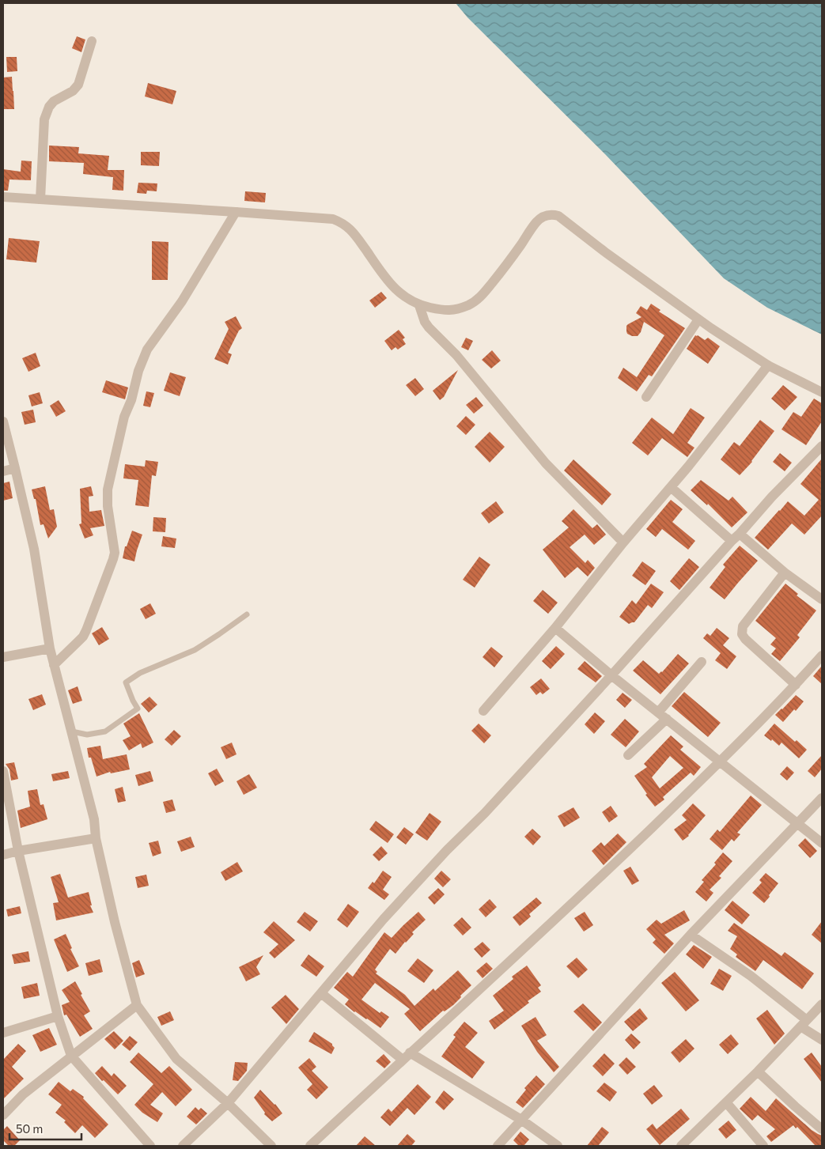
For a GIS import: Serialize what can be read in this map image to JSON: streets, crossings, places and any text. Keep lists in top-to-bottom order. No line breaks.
{"scale_bar":"50 m"}
